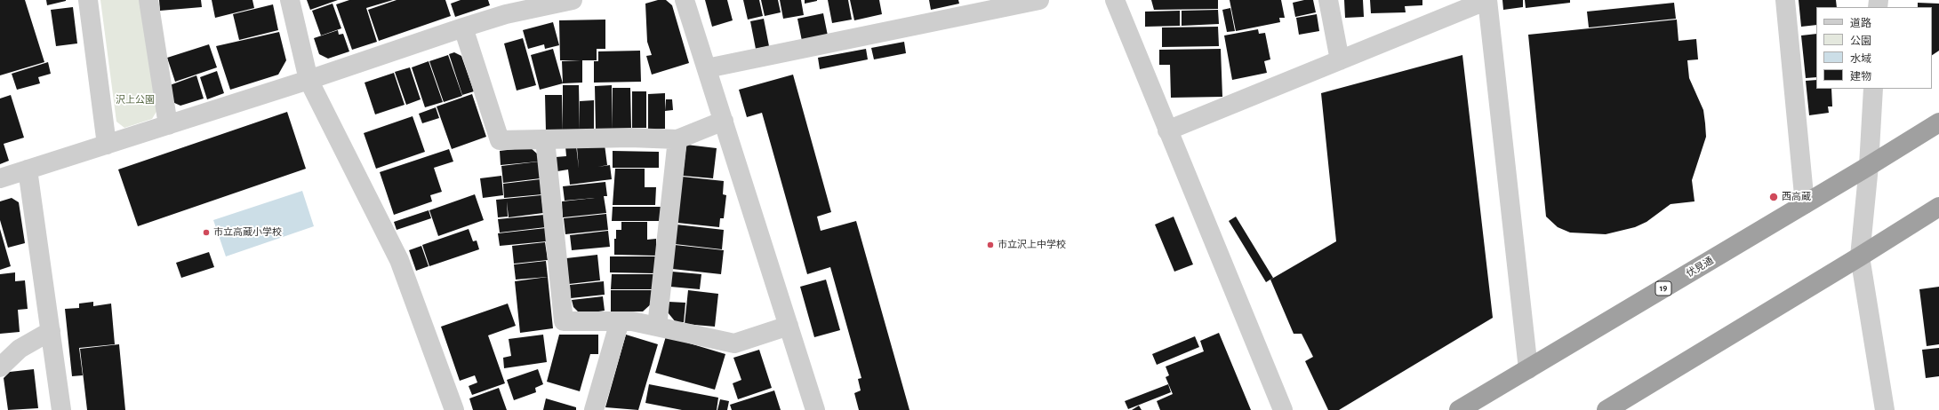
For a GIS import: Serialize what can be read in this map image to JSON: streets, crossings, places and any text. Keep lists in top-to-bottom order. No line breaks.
{"streets":{"highway":["伏見通","19"]},"parks":["沢上公園"],"places":["西高蔵","市立高蔵小学校","市立沢上中学校"],"legend":["道路","公園","水域","建物"]}
